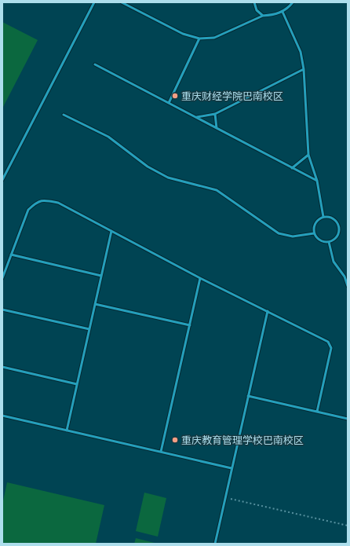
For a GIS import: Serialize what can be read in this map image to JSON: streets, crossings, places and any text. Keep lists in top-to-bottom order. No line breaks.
{"places":["重庆财经学院巴南校区","重庆教育管理学校巴南校区"]}
